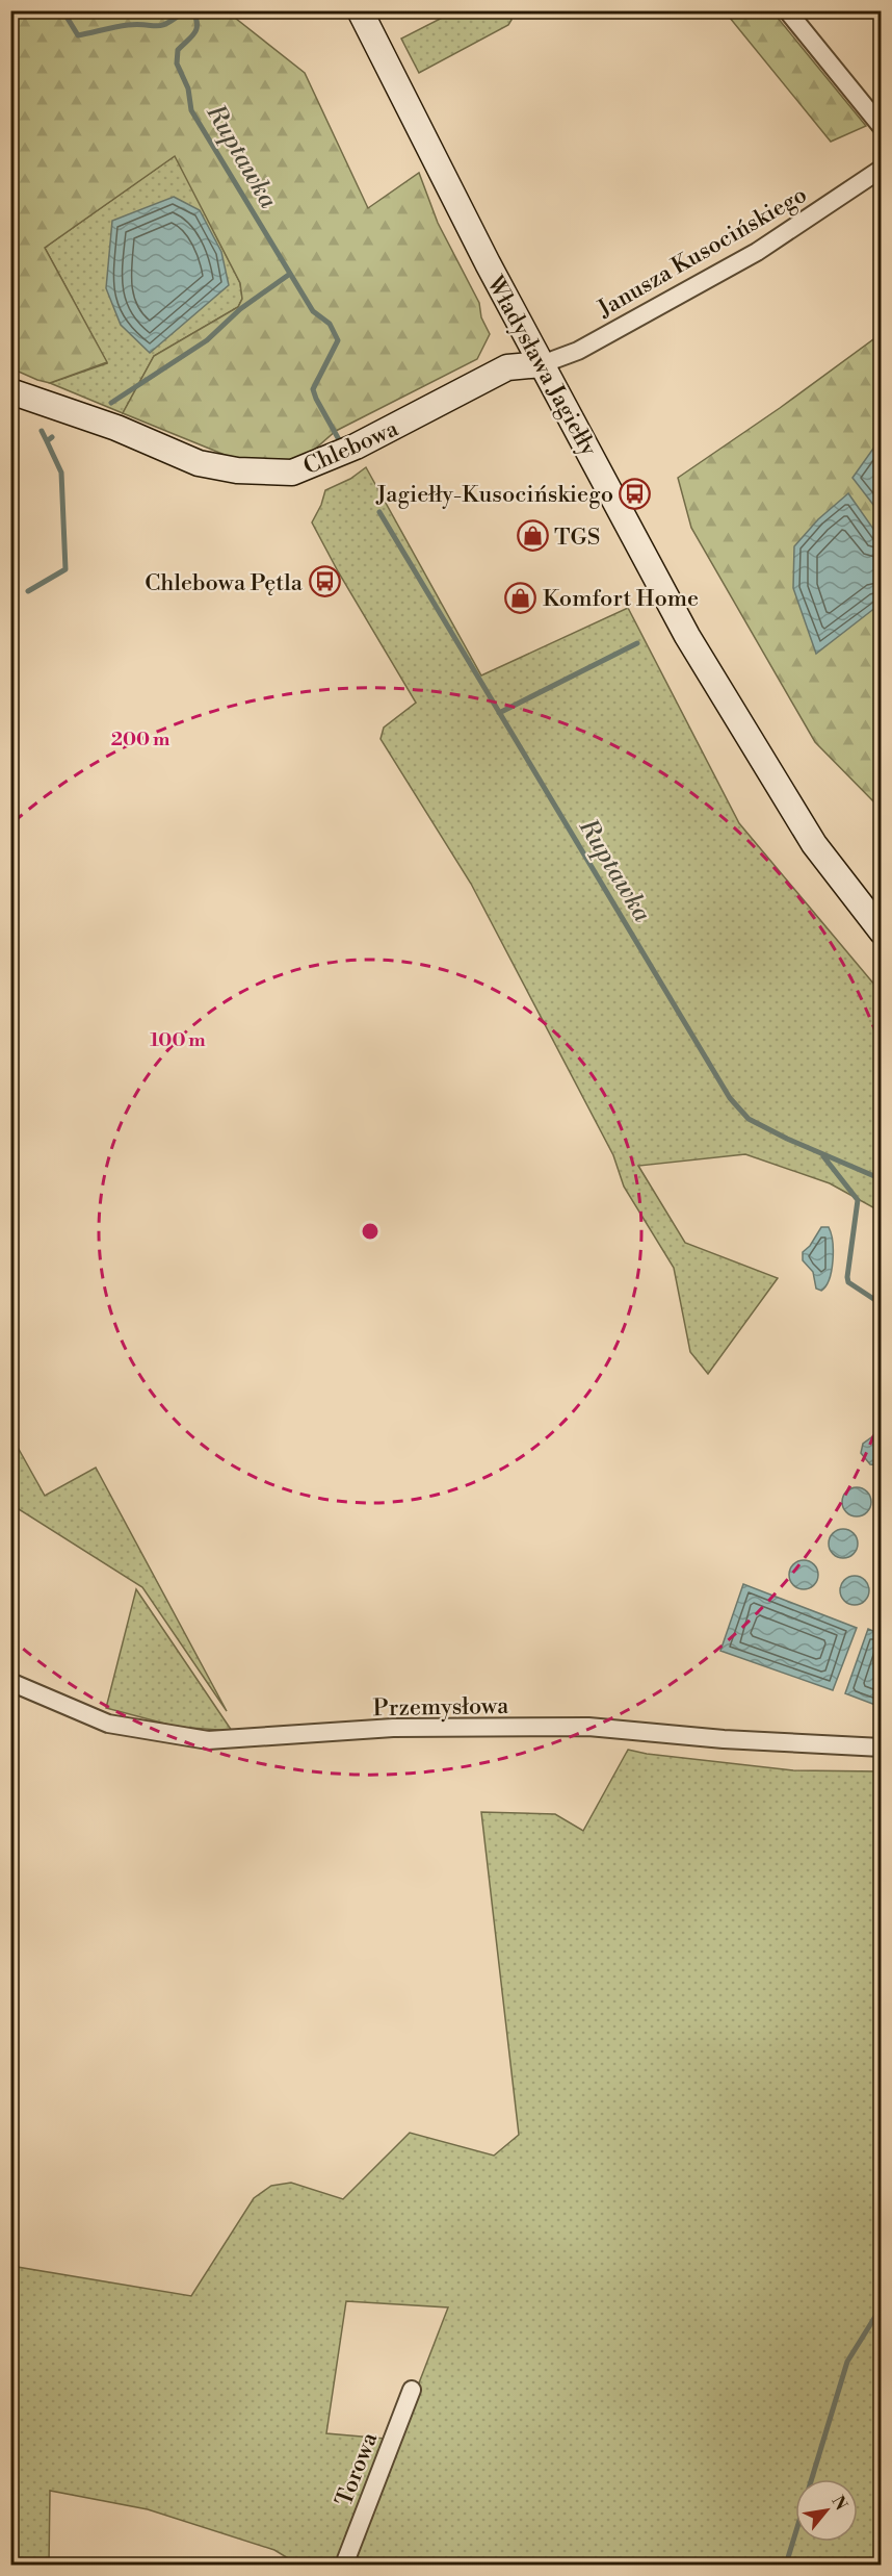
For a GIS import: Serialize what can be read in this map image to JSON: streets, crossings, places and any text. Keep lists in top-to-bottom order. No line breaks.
{"streets":{"street":["Janusza Kusocińskiego","Władysława Jagiełły","Chlebowa","Przemysłowa","Torowa"]},"crossings":[["Janusza Kusocińskiego","Władysława Jagiełły"],["Janusza Kusocińskiego","Chlebowa"],["Władysława Jagiełły","Chlebowa"]],"water":["Ruptawka"],"places":{"bus stop":["Jagiełły-Kusocińskiego","Chlebowa Pętla"],"shop":["TGS","Komfort Home"]},"north":"top right","rings":["200 m","100 m"]}
